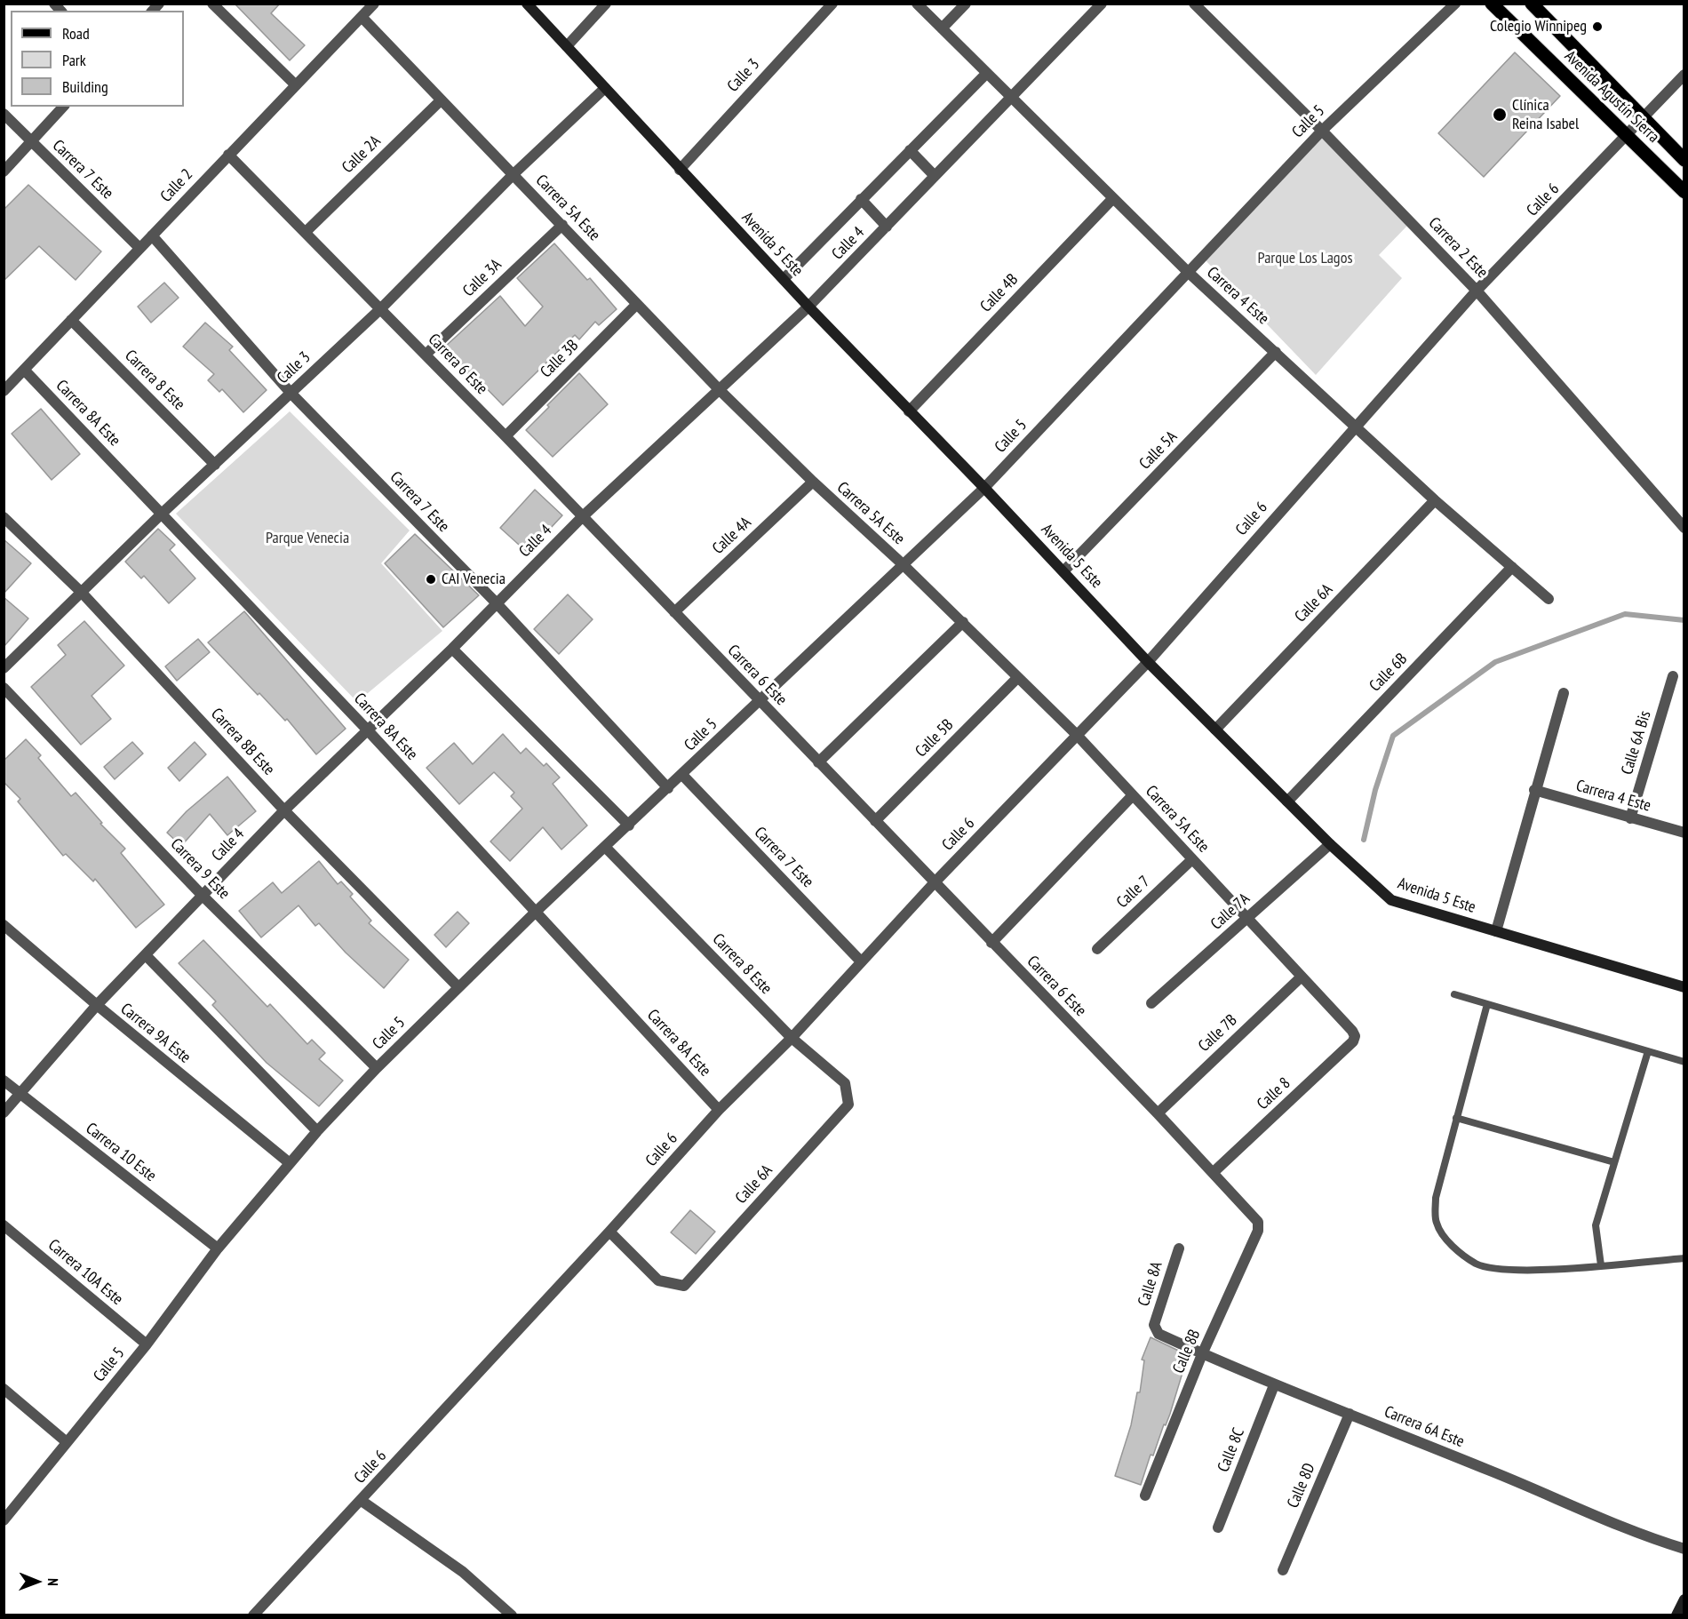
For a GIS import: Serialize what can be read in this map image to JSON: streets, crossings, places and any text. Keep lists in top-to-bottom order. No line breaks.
{"streets":{"main road":["Avenida Agustín Sierra","Avenida 5 Este"],"street":["Calle 3","Calle 5","Calle 2A","Carrera 7 Este","Calle 2","Calle 6","Carrera 5A Este","Calle 4","Carrera 2 Este","Calle 3A","Calle 4B","Carrera 4 Este","Calle 3B","Carrera 6 Este","Carrera 8 Este","Carrera 8A Este","Calle 5A","Calle 4A","Calle 6A","Calle 6B","Calle 5B","Carrera 8B Este","Calle 6A Bis","Carrera 9 Este","Calle 7","Calle 7A","Carrera 9A Este","Calle 7B","Calle 8","Carrera 10 Este","Carrera 10A Este","Calle 8A","Calle 8B","Carrera 6A Este","Calle 8C","Calle 8D"]},"crossings":[["Calle 3","Carrera 7 Este"],["Calle 3","Carrera 5A Este"],["Calle 3","Avenida 5 Este"],["Calle 3","Carrera 6 Este"],["Calle 3","Carrera 8 Este"],["Calle 3","Carrera 8A Este"],["Calle 3","Carrera 8B Este"],["Avenida Agustín Sierra","Calle 6"],["Calle 5","Carrera 7 Este"],["Calle 5","Carrera 5A Este"],["Calle 5","Avenida 5 Este"],["Calle 5","Carrera 2 Este"],["Calle 5","Carrera 4 Este"],["Calle 5","Carrera 6 Este"],["Calle 5","Carrera 8 Este"],["Calle 5","Carrera 8A Este"],["Calle 5","Carrera 8B Este"],["Calle 5","Carrera 9 Este"],["Calle 5","Carrera 9A Este"],["Calle 5","Carrera 10 Este"],["Calle 5","Carrera 10A Este"],["Calle 2A","Carrera 5A Este"],["Calle 2A","Carrera 6 Este"],["Carrera 7 Este","Calle 2"],["Carrera 7 Este","Calle 6"],["Carrera 7 Este","Calle 4"],["Calle 2","Carrera 5A Este"],["Calle 2","Carrera 6 Este"],["Calle 2","Carrera 8 Este"],["Calle 2","Carrera 8A Este"],["Calle 6","Carrera 5A Este"],["Calle 6","Avenida 5 Este"],["Calle 6","Carrera 2 Este"],["Calle 6","Carrera 4 Este"],["Calle 6","Carrera 6 Este"],["Calle 6","Carrera 8 Este"],["Calle 6","Carrera 8A Este"],["Calle 6","Calle 6A"],["Carrera 5A Este","Calle 4"],["Carrera 5A Este","Calle 3A"],["Carrera 5A Este","Calle 3B"],["Carrera 5A Este","Calle 4A"],["Carrera 5A Este","Calle 5B"],["Carrera 5A Este","Calle 7"],["Carrera 5A Este","Calle 7A"],["Carrera 5A Este","Calle 7B"],["Carrera 5A Este","Calle 8"],["Calle 4","Avenida 5 Este"],["Calle 4","Carrera 4 Este"],["Calle 4","Carrera 6 Este"],["Calle 4","Carrera 8A Este"],["Calle 4","Carrera 8B Este"],["Calle 4","Carrera 9 Este"],["Calle 4","Carrera 9A Este"],["Calle 4","Carrera 10 Este"],["Avenida 5 Este","Calle 4B"],["Avenida 5 Este","Calle 5A"],["Avenida 5 Este","Calle 6A"],["Avenida 5 Este","Calle 6B"],["Avenida 5 Este","Calle 7A"],["Calle 3A","Carrera 6 Este"],["Calle 4B","Carrera 4 Este"],["Carrera 4 Este","Calle 5A"],["Carrera 4 Este","Calle 6A"],["Carrera 4 Este","Calle 6B"],["Carrera 4 Este","Calle 6A Bis"],["Calle 3B","Carrera 6 Este"],["Carrera 6 Este","Calle 4A"],["Carrera 6 Este","Calle 5B"],["Carrera 6 Este","Calle 7B"],["Carrera 6 Este","Calle 8"],["Carrera 6 Este","Calle 8B"],["Carrera 8 Este","Calle 6A"],["Calle 8A","Carrera 6A Este"],["Calle 8B","Carrera 6A Este"],["Carrera 6A Este","Calle 8C"],["Carrera 6A Este","Calle 8D"]],"parks":["Parque Los Lagos","Parque Venecia"],"places":["Colegio Winnipeg","Clínica Reina Isabel","CAI Venecia"],"legend":["Road","Park","Building"],"north":"right"}
